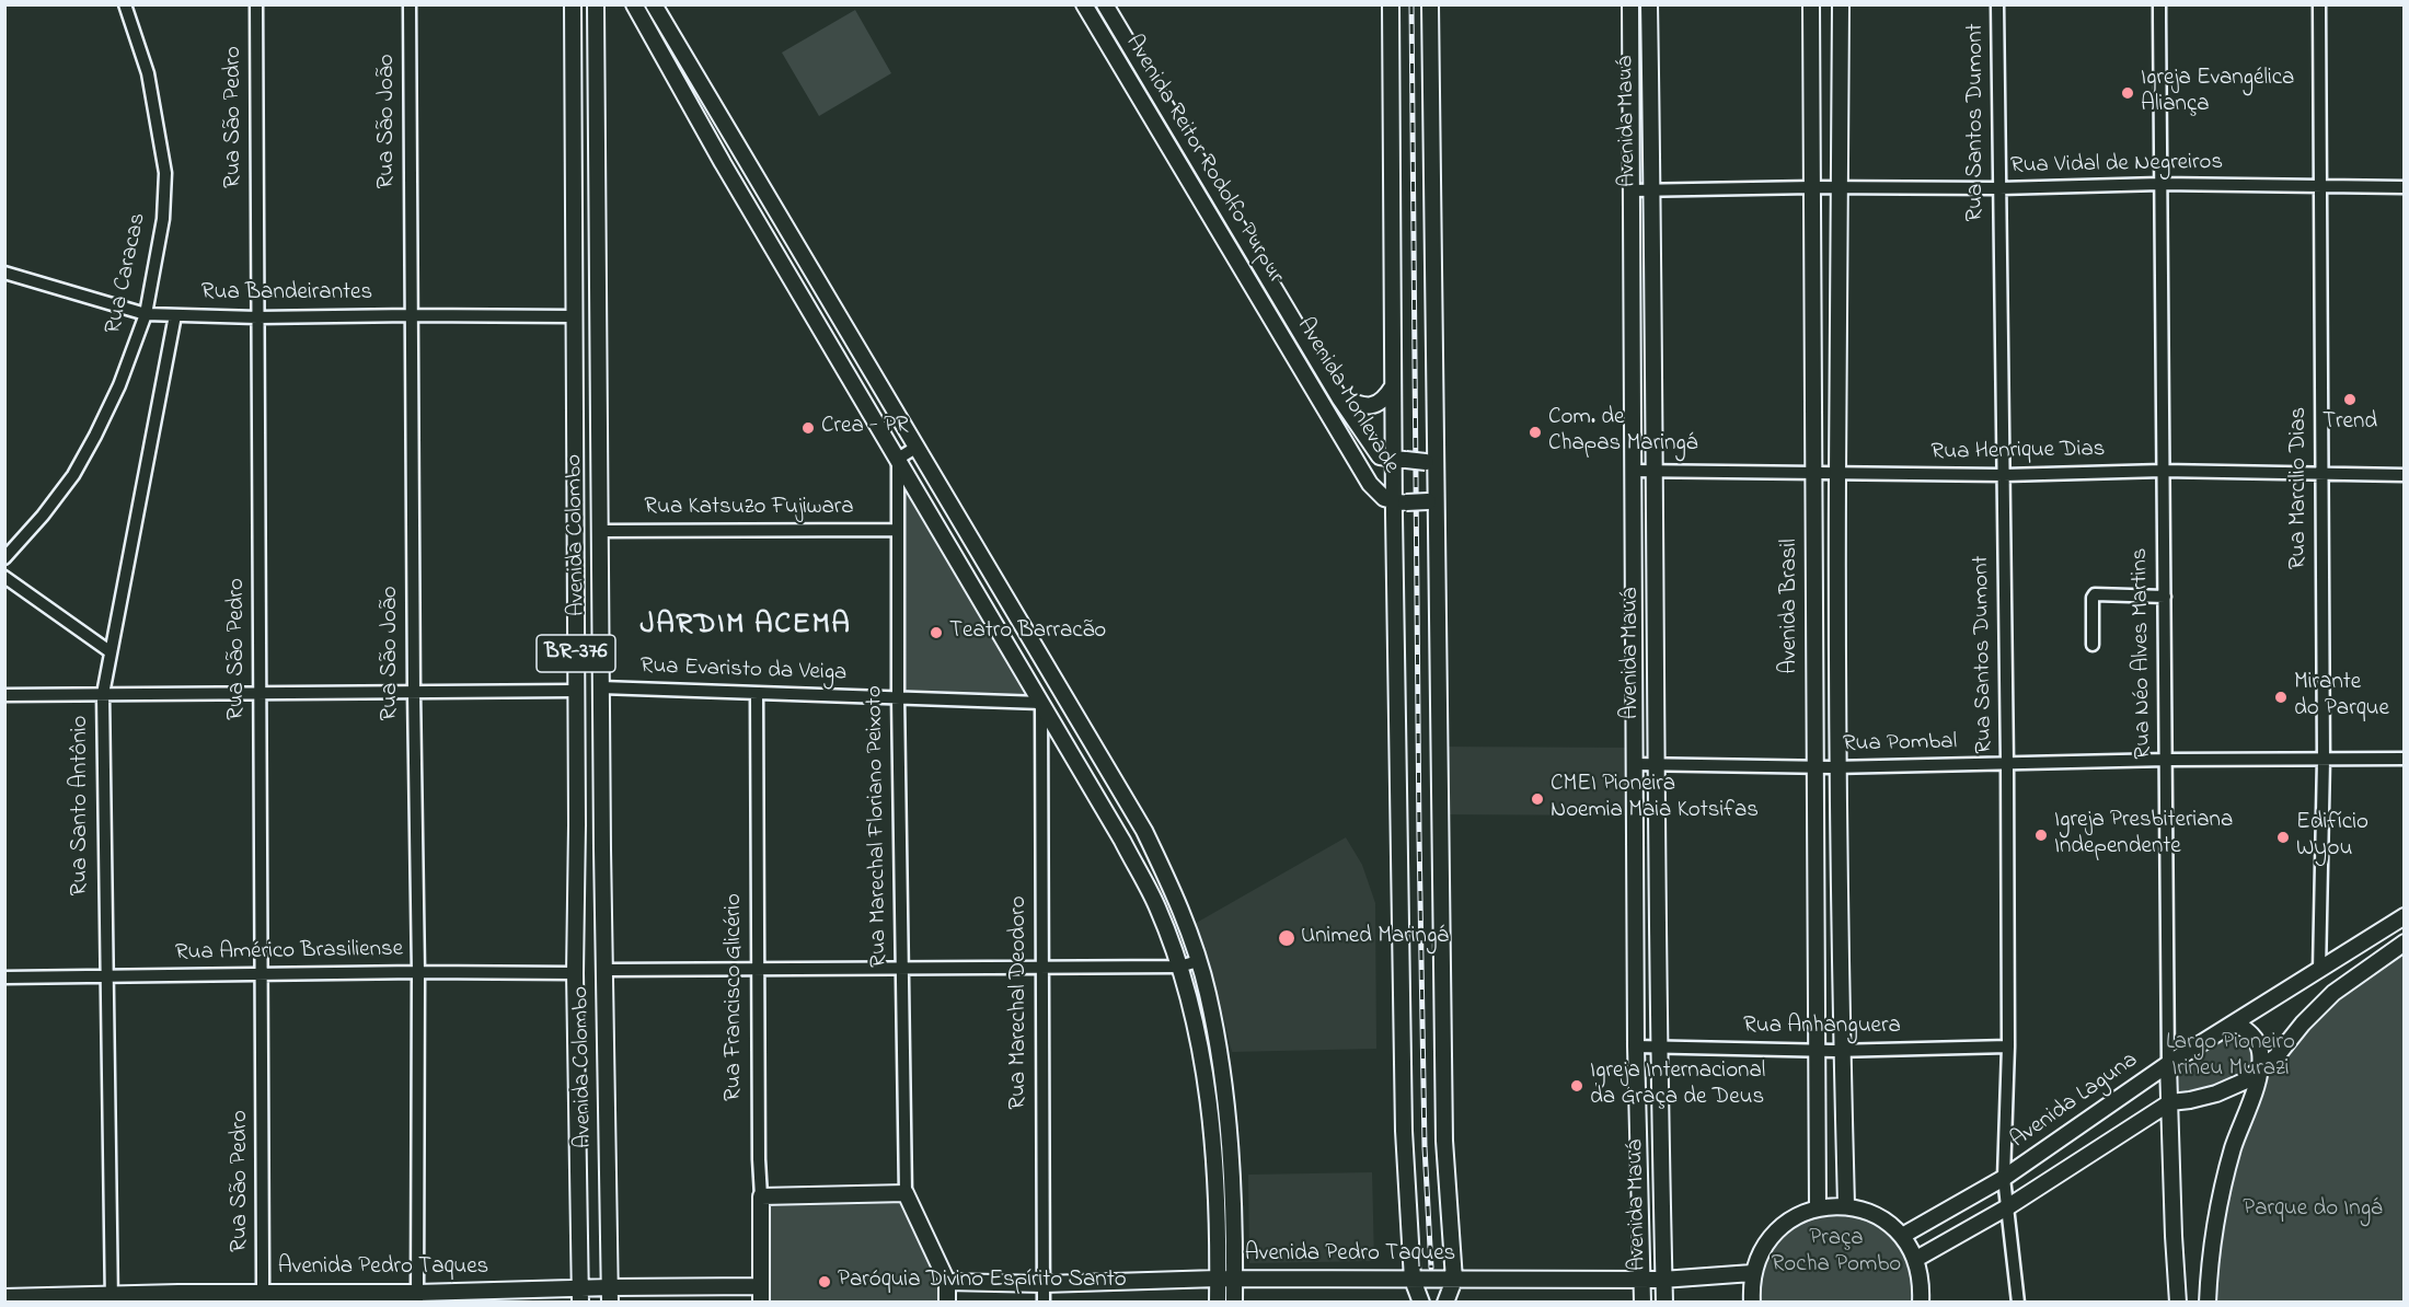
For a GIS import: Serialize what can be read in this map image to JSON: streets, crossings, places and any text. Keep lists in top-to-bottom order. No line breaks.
{"streets":{"main road":["Avenida Mauá","Avenida Reitor Rodolfo Purpur","Avenida Monlevade","Avenida Colombo","Avenida Brasil","BR-376","Rua Néo Alves Martins","Rua Francisco Glicério","Avenida Laguna","Avenida Pedro Taques"],"street":["Rua São Pedro","Rua São João","Rua Santos Dumont","Rua Vidal de Negreiros","Rua Caracas","Rua Bandeirantes","Rua Henrique Dias","Rua Marcilio Dias","Rua Katsuzo Fujiwara","Rua Evaristo da Veiga","Rua Pombal","Rua Santo Antônio","Rua Marechal Floriano Peixoto","Rua Américo Brasiliense","Rua Marechal Deodoro","Rua Anhanguera"]},"crossings":[["Rua São Pedro","Rua Bandeirantes"],["Rua São Pedro","Rua Américo Brasiliense"],["Rua São Pedro","Avenida Pedro Taques"],["Rua São João","Rua Bandeirantes"],["Rua São João","Rua Américo Brasiliense"],["Rua São João","Avenida Pedro Taques"],["Avenida Mauá","Rua Vidal de Negreiros"],["Avenida Mauá","Rua Henrique Dias"],["Avenida Mauá","Rua Pombal"],["Avenida Mauá","Rua Anhanguera"],["Avenida Mauá","Avenida Pedro Taques"],["Rua Santos Dumont","Rua Vidal de Negreiros"],["Rua Santos Dumont","Rua Henrique Dias"],["Rua Santos Dumont","Rua Pombal"],["Rua Santos Dumont","Rua Anhanguera"],["Rua Santos Dumont","Avenida Laguna"],["Avenida Reitor Rodolfo Purpur","Avenida Monlevade"],["Rua Vidal de Negreiros","Rua Marcilio Dias"],["Rua Vidal de Negreiros","Avenida Brasil"],["Rua Vidal de Negreiros","Rua Néo Alves Martins"],["Rua Caracas","Rua Bandeirantes"],["Rua Bandeirantes","Avenida Colombo"],["Rua Bandeirantes","Rua Santo Antônio"],["Rua Henrique Dias","Rua Marcilio Dias"],["Rua Henrique Dias","Avenida Brasil"],["Rua Henrique Dias","Rua Néo Alves Martins"],["Rua Marcilio Dias","Rua Pombal"],["Rua Marcilio Dias","Avenida Laguna"],["Rua Katsuzo Fujiwara","Avenida Colombo"],["Rua Katsuzo Fujiwara","Rua Marechal Floriano Peixoto"],["Avenida Colombo","Rua Evaristo da Veiga"],["Avenida Colombo","Rua Américo Brasiliense"],["Avenida Colombo","Avenida Pedro Taques"],["Avenida Brasil","Rua Pombal"],["Avenida Brasil","Rua Anhanguera"],["Rua Néo Alves Martins","Rua Pombal"],["Rua Néo Alves Martins","Avenida Laguna"],["Rua Evaristo da Veiga","Rua Marechal Floriano Peixoto"],["Rua Evaristo da Veiga","Rua Francisco Glicério"],["Rua Evaristo da Veiga","Rua Marechal Deodoro"],["Rua Santo Antônio","Rua Américo Brasiliense"],["Rua Santo Antônio","Avenida Pedro Taques"],["Rua Francisco Glicério","Avenida Pedro Taques"],["Rua Marechal Deodoro","Avenida Pedro Taques"]],"districts":["JARDIM ACEMA"],"parks":["Largo Pioneiro Irineu Murazi","Parque do Ingá","Praça Rocha Pombo"],"places":["Igreja Evangélica Aliança","Trend","Crea - PR","Com. de Chapas Maringá","Teatro Barracão","Mirante do Parque","CMEI Pioneira Noemia Maia Kotsifas","Igreja Presbiteriana Independente","Edifício Wyou","Unimed Maringá","Igreja Internacional da Graça de Deus","Paróquia Divino Espírito Santo"]}
